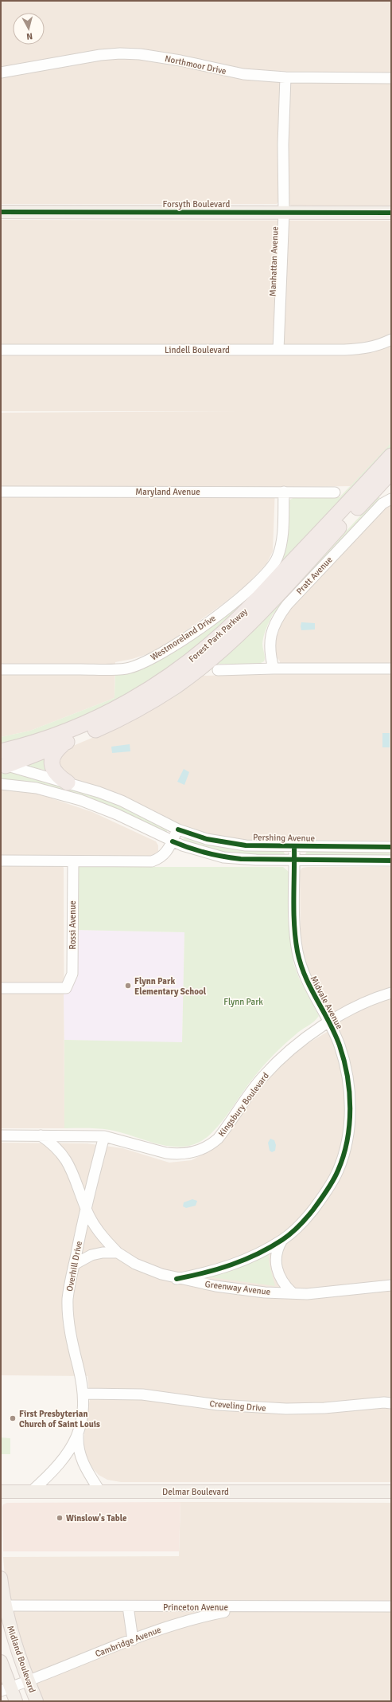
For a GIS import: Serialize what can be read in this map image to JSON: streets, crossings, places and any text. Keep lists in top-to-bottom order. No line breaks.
{"streets":{"highway":["Forest Park Parkway"],"main road":["Forsyth Boulevard","Delmar Boulevard","Midland Boulevard"],"street":["Northmoor Drive","Manhattan Avenue","Lindell Boulevard","Maryland Avenue","Pratt Avenue","Westmoreland Drive","Pershing Avenue","Rossi Avenue","Midvale Avenue","Kingsbury Boulevard","Overhill Drive","Greenway Avenue","Creveling Drive","Princeton Avenue","Cambridge Avenue"]},"crossings":[["Northmoor Drive","Manhattan Avenue"],["Forsyth Boulevard","Manhattan Avenue"],["Manhattan Avenue","Lindell Boulevard"],["Maryland Avenue","Westmoreland Drive"],["Forest Park Parkway","Pershing Avenue"],["Pershing Avenue","Midvale Avenue"],["Midvale Avenue","Kingsbury Boulevard"],["Midvale Avenue","Greenway Avenue"],["Kingsbury Boulevard","Overhill Drive"],["Kingsbury Boulevard","Greenway Avenue"],["Overhill Drive","Greenway Avenue"],["Overhill Drive","Creveling Drive"],["Overhill Drive","Delmar Boulevard"],["Princeton Avenue","Cambridge Avenue"],["Princeton Avenue","Midland Boulevard"],["Cambridge Avenue","Midland Boulevard"]],"parks":["Flynn Park"],"places":["Flynn Park Elementary School","First Presbyterian Church of Saint Louis","Winslow's Table"],"north":"bottom"}
